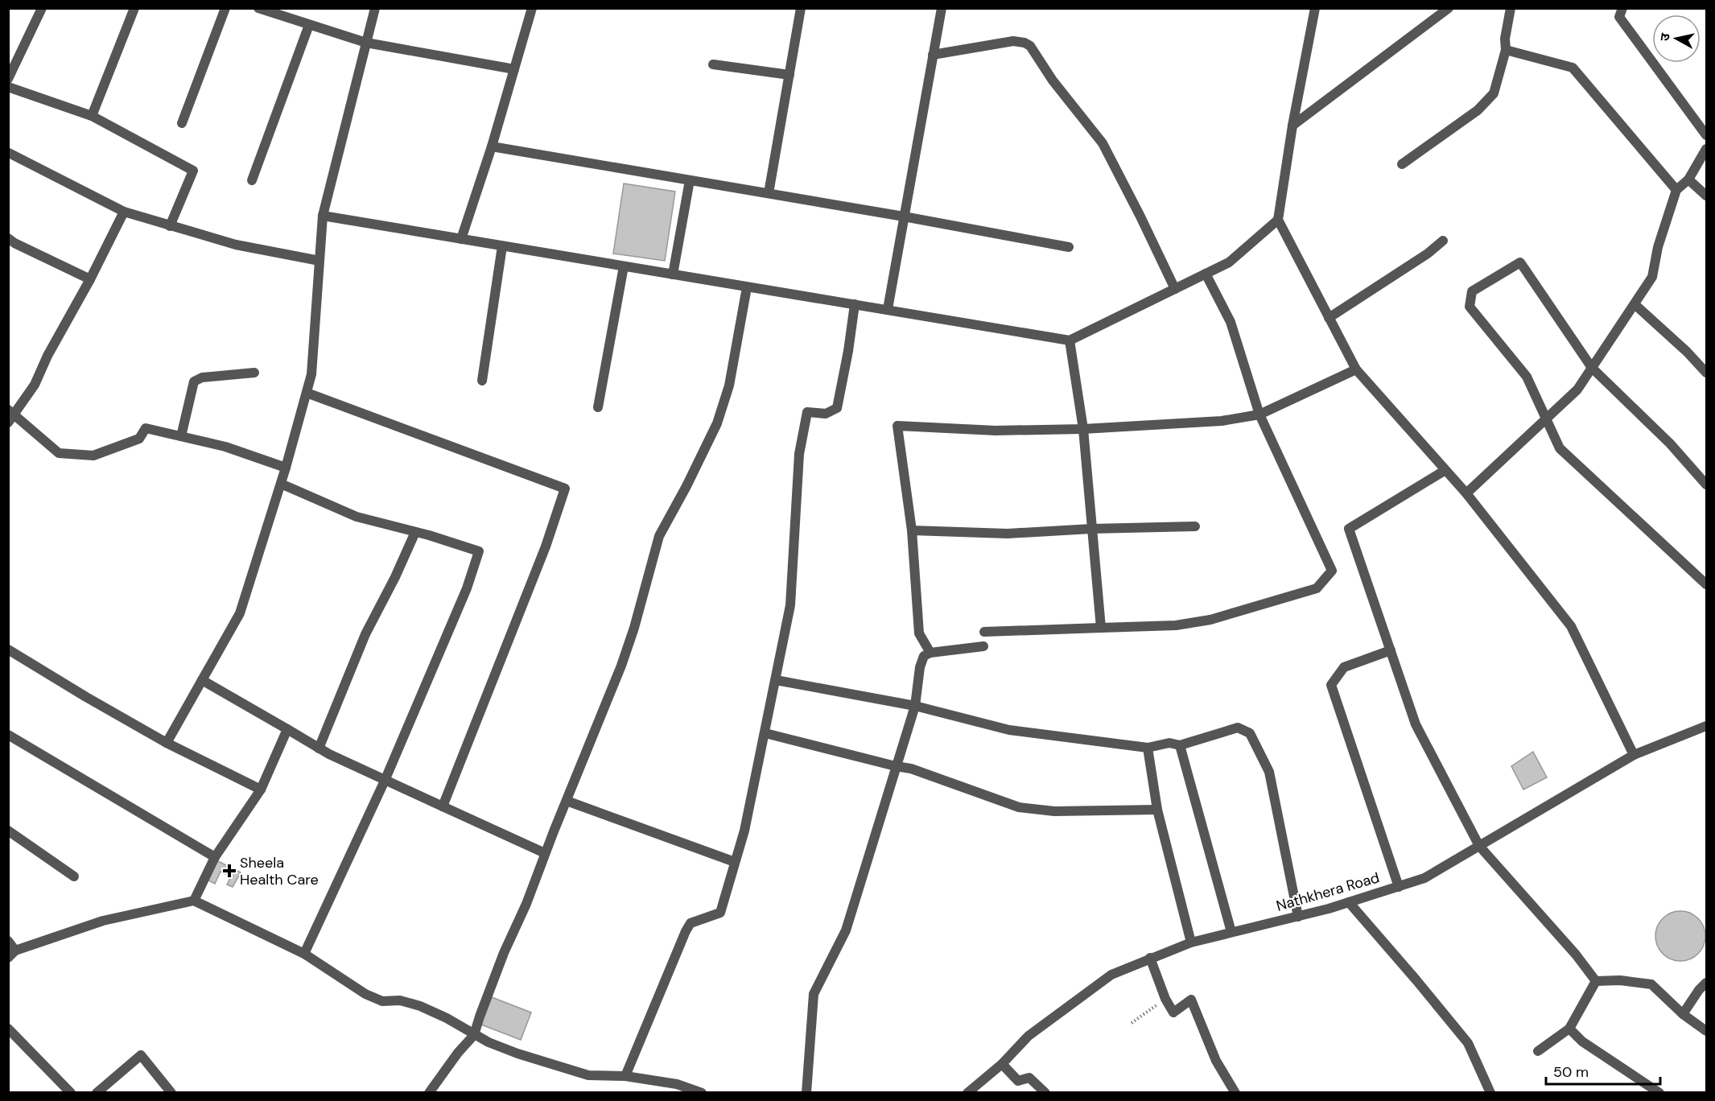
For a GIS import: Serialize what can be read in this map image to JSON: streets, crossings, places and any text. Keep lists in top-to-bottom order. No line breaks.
{"streets":{"street":["Nathkhera Road"]},"places":{"health":["Sheela Health Care"]},"scale_bar":"50 m","north":"left"}
